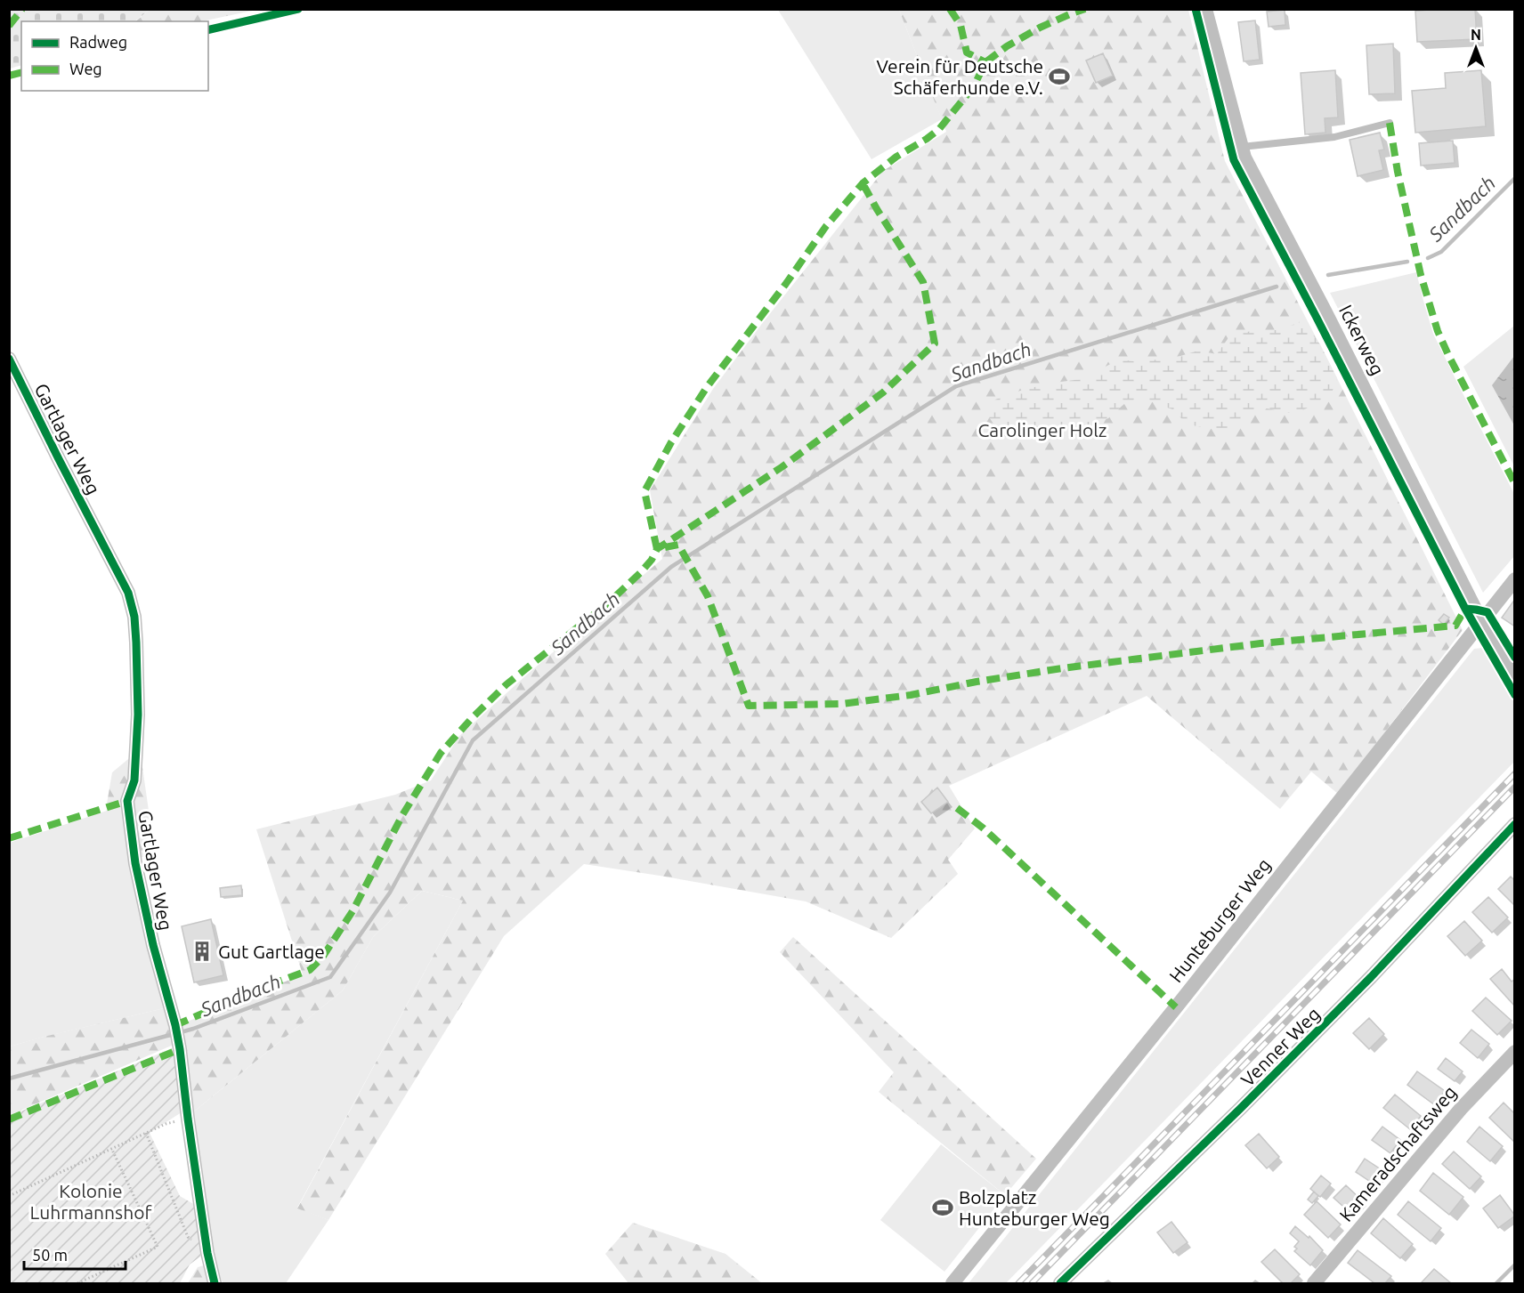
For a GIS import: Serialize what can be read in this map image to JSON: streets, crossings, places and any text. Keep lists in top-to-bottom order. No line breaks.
{"streets":{"street":["Ickerweg","Gartlager Weg","Hunteburger Weg","Venner Weg","Kameradschaftsweg"]},"crossings":[["Ickerweg","Hunteburger Weg"]],"water":["Sandbach"],"parks":["Carolinger Holz","Kolonie Luhrmannshof"],"places":{"sports":["Verein für Deutsche Schäferhunde e.V.","Bolzplatz Hunteburger Weg"],"building":["Gut Gartlage"]},"legend":["Radweg","Weg"],"scale_bar":"50 m","north":"top"}
